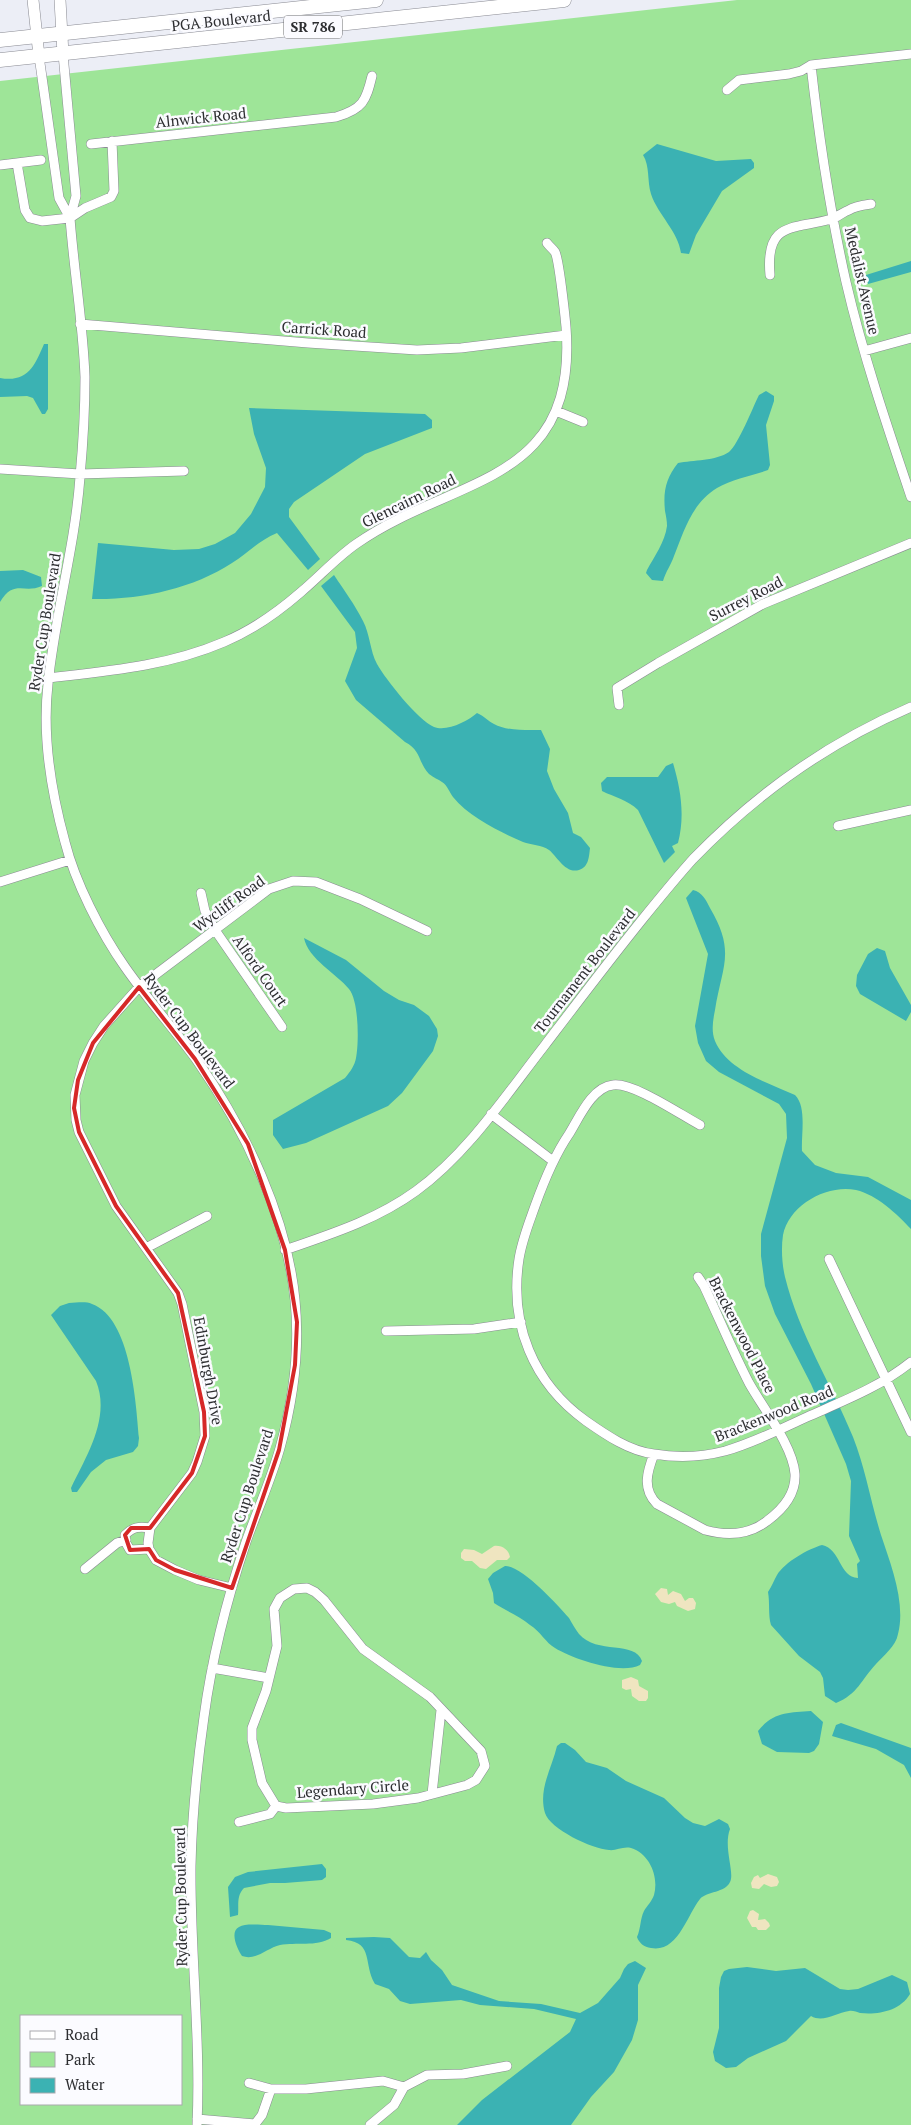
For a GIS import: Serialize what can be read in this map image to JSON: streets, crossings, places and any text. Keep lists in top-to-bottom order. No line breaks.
{"streets":{"main road":["PGA Boulevard","SR 786"],"street":["Alnwick Road","Medalist Avenue","Carrick Road","Glencairn Road","Surrey Road","Ryder Cup Boulevard","Wycliff Road","Alford Court","Tournament Boulevard","Brackenwood Place","Edinburgh Drive","Brackenwood Road","Legendary Circle"]},"crossings":[["PGA Boulevard","Ryder Cup Boulevard"],["Carrick Road","Glencairn Road"],["Carrick Road","Ryder Cup Boulevard"],["Glencairn Road","Ryder Cup Boulevard"],["Ryder Cup Boulevard","Wycliff Road"],["Ryder Cup Boulevard","Tournament Boulevard"],["Ryder Cup Boulevard","Edinburgh Drive"],["Wycliff Road","Alford Court"],["Wycliff Road","Edinburgh Drive"],["Brackenwood Place","Brackenwood Road"]],"legend":["Road","Park","Water"]}
